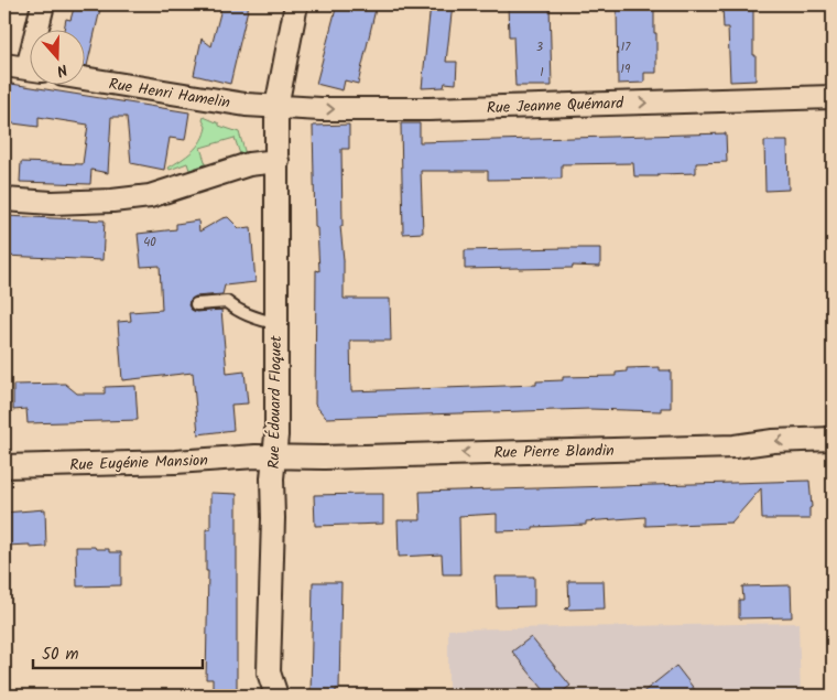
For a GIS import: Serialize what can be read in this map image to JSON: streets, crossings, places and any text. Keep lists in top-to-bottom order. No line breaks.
{"streets":{"street":["Rue Henri Hamelin","Rue Jeanne Quémard","Rue Édouard Floquet","Rue Pierre Blandin","Rue Eugénie Mansion"]},"crossings":[["Rue Henri Hamelin","Rue Jeanne Quémard"],["Rue Henri Hamelin","Rue Édouard Floquet"],["Rue Jeanne Quémard","Rue Édouard Floquet"],["Rue Édouard Floquet","Rue Pierre Blandin"],["Rue Édouard Floquet","Rue Eugénie Mansion"],["Rue Pierre Blandin","Rue Eugénie Mansion"]],"one_way":["Rue Jeanne Quémard","Rue Pierre Blandin"],"house_numbers":["3","17","19","1","40"],"scale_bar":"50 m","north":"bottom"}
